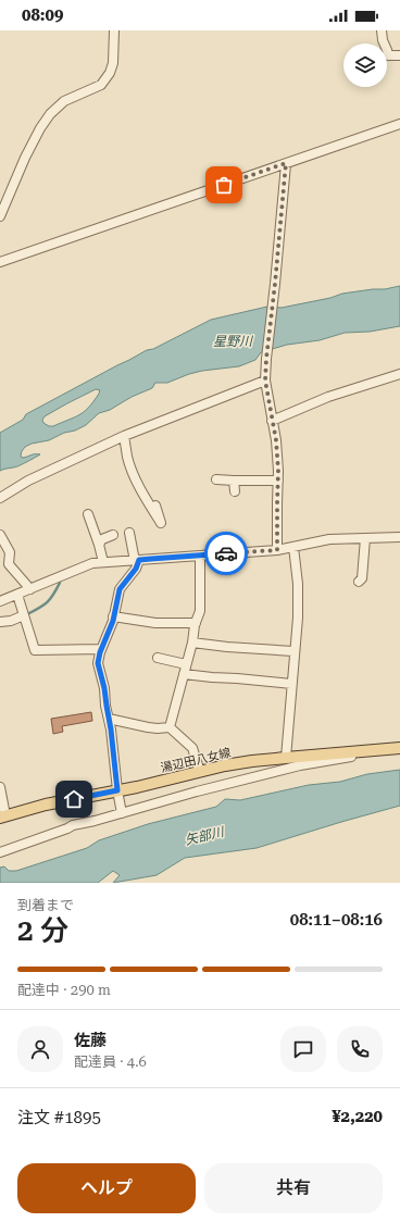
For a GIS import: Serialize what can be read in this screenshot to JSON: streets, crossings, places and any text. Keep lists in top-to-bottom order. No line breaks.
{"streets":{"main road":["湯辺田八女線"]},"water":["星野川","矢部川"],"page":{"status":"08:09","heading":["2 分","到着まで","08:11–08:16"],"panel":["佐藤","配達員 · 4.6","注文 #1895","¥2,220"],"bar":"配達中 · 290 m","buttons":["ヘルプ","共有"]}}
